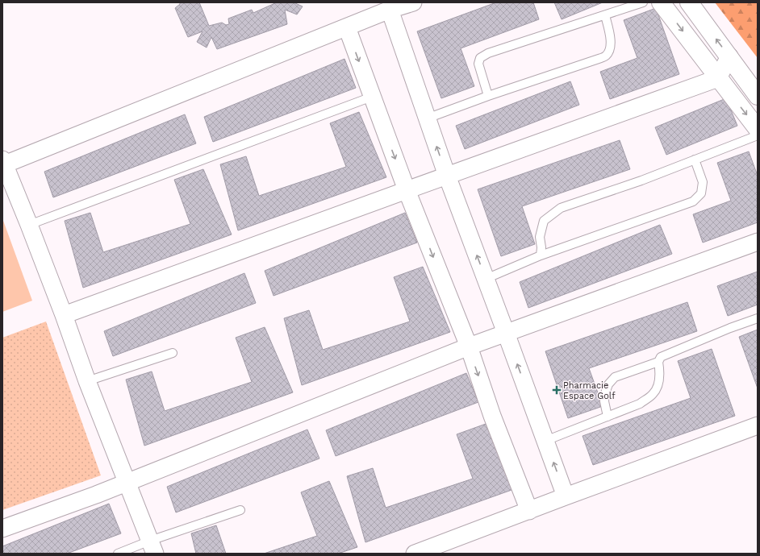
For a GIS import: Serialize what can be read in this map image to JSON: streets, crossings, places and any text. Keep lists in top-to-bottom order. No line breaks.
{"places":{"health":["Pharmacie Espace Golf"]}}
